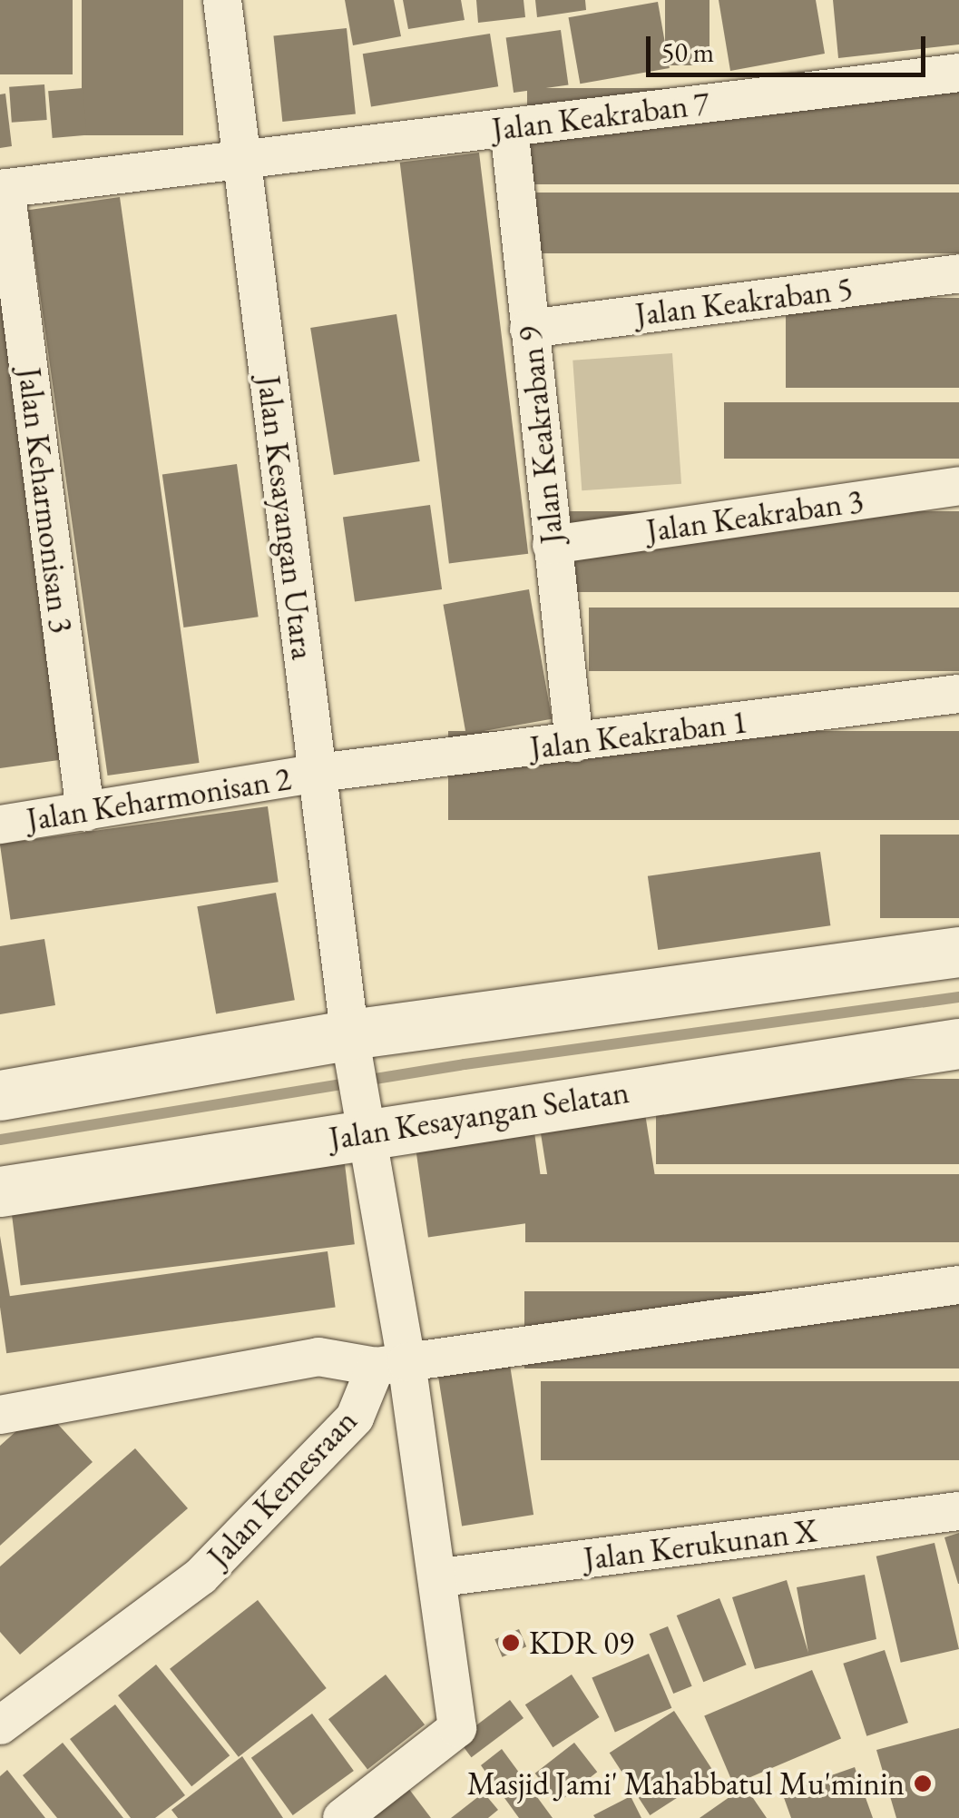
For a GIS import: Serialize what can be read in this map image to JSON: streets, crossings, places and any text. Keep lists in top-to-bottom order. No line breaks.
{"streets":{"street":["Jalan Keakraban 7","Jalan Keakraban 5","Jalan Keakraban 9","Jalan Keharmonisan 3","Jalan Keakraban 3","Jalan Kesayangan Utara","Jalan Keakraban 1","Jalan Keharmonisan 2","Jalan Kesayangan Selatan","Jalan Kemesraan","Jalan Kerukunan X"]},"crossings":[["Jalan Keakraban 7","Jalan Keakraban 9"],["Jalan Keakraban 7","Jalan Keharmonisan 3"],["Jalan Keakraban 7","Jalan Kesayangan Utara"],["Jalan Keakraban 5","Jalan Keakraban 9"],["Jalan Keakraban 9","Jalan Keakraban 3"],["Jalan Keakraban 9","Jalan Keakraban 1"],["Jalan Keharmonisan 3","Jalan Keharmonisan 2"],["Jalan Kesayangan Utara","Jalan Keakraban 1"],["Jalan Kesayangan Utara","Jalan Keharmonisan 2"],["Jalan Kesayangan Utara","Jalan Kesayangan Selatan"],["Jalan Keakraban 1","Jalan Keharmonisan 2"]],"places":["KDR 09","Masjid Jami' Mahabbatul Mu'minin"],"scale_bar":"50 m"}
